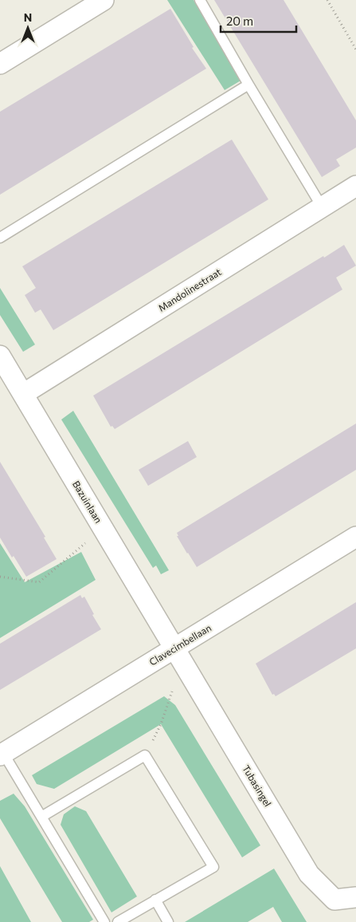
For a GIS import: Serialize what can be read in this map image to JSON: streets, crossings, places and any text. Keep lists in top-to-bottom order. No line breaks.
{"streets":{"street":["Mandolinestraat","Bazuinlaan","Clavecimbellaan","Tubasingel"]},"crossings":[["Mandolinestraat","Bazuinlaan"],["Bazuinlaan","Clavecimbellaan"],["Bazuinlaan","Tubasingel"],["Clavecimbellaan","Tubasingel"]],"scale_bar":"20 m","north":"top"}
